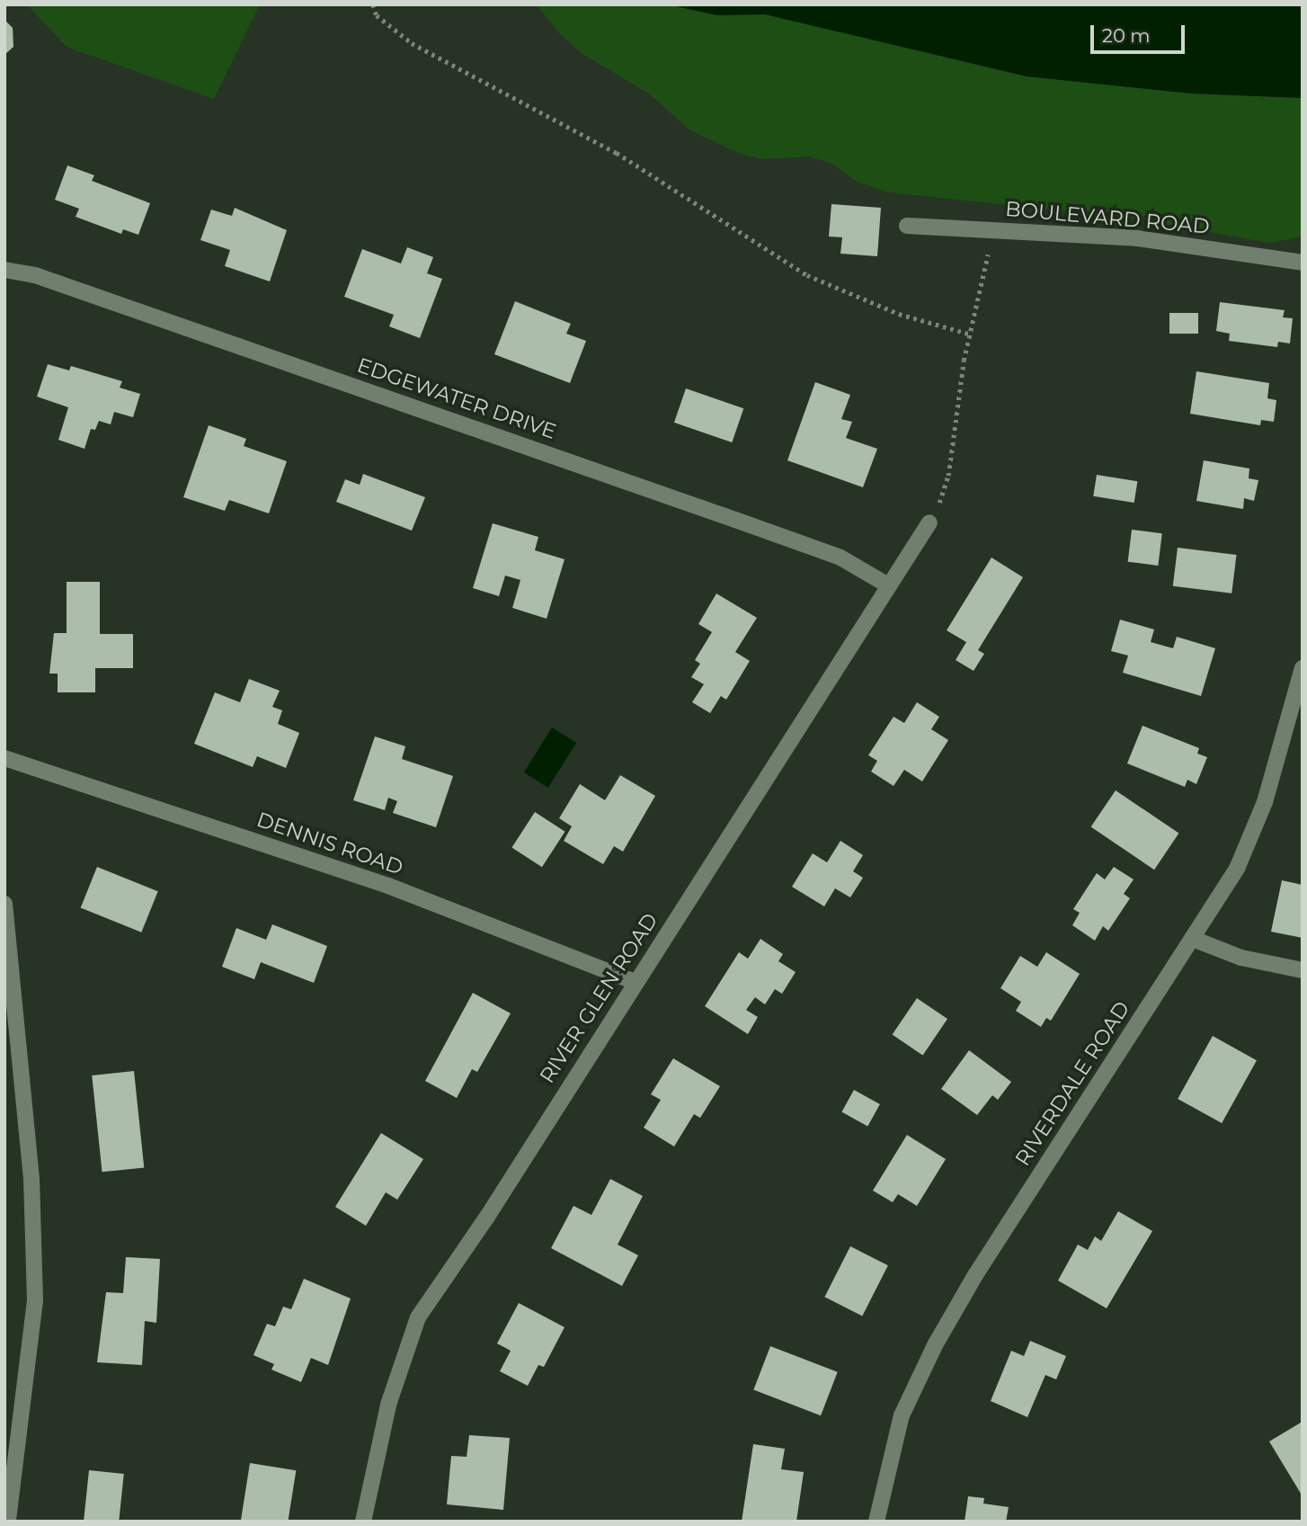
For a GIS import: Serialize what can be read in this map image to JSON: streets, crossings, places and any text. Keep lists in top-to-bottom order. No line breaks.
{"streets":{"street":["BOULEVARD ROAD","EDGEWATER DRIVE","DENNIS ROAD","RIVER GLEN ROAD","RIVERDALE ROAD"]},"crossings":[["EDGEWATER DRIVE","RIVER GLEN ROAD"],["DENNIS ROAD","RIVER GLEN ROAD"]],"scale_bar":"20 m"}
